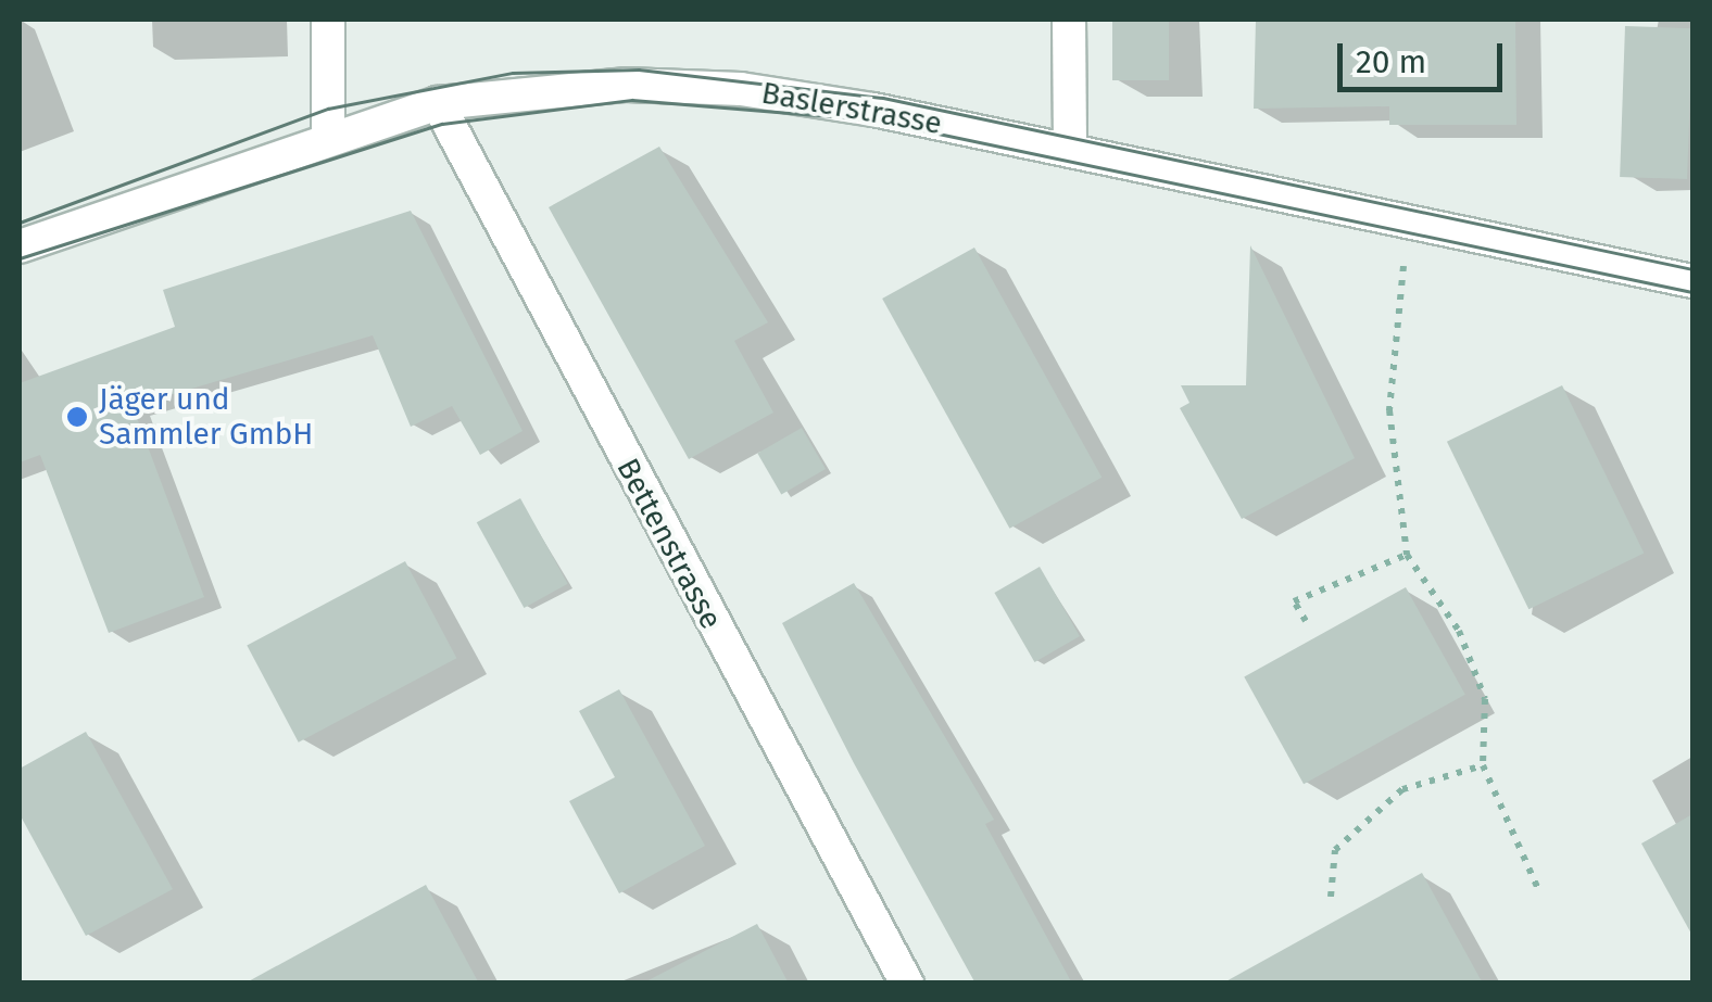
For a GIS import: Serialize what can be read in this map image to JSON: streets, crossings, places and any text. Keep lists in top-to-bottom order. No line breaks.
{"streets":{"main road":["Baslerstrasse","Bettenstrasse"]},"crossings":[["Baslerstrasse","Bettenstrasse"]],"places":["Jäger und Sammler GmbH"],"scale_bar":"20 m"}
